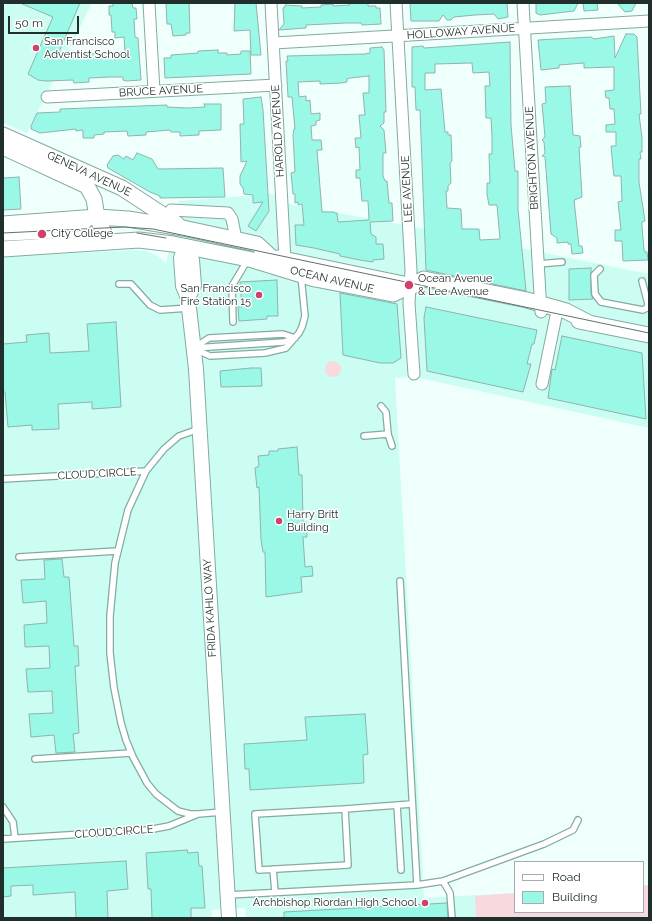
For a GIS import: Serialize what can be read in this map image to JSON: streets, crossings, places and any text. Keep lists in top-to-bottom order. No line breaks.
{"streets":{"main road":["GENEVA AVENUE","OCEAN AVENUE"],"street":["HOLLOWAY AVENUE","BRUCE AVENUE","HAROLD AVENUE","BRIGHTON AVENUE","LEE AVENUE","FRIDA KAHLO WAY"],"lane":["CLOUD CIRCLE"]},"crossings":[["HOLLOWAY AVENUE","HAROLD AVENUE"],["HOLLOWAY AVENUE","BRIGHTON AVENUE"],["HOLLOWAY AVENUE","LEE AVENUE"],["BRUCE AVENUE","HAROLD AVENUE"],["HAROLD AVENUE","OCEAN AVENUE"],["BRIGHTON AVENUE","OCEAN AVENUE"],["GENEVA AVENUE","OCEAN AVENUE"],["GENEVA AVENUE","FRIDA KAHLO WAY"],["LEE AVENUE","OCEAN AVENUE"],["OCEAN AVENUE","FRIDA KAHLO WAY"],["CLOUD CIRCLE","FRIDA KAHLO WAY"]],"places":["San Francisco Adventist School","City College","Ocean Avenue & Lee Avenue","San Francisco Fire Station 15","Harry Britt Building","Archbishop Riordan High School"],"legend":["Road","Building"],"scale_bar":"50 m"}
